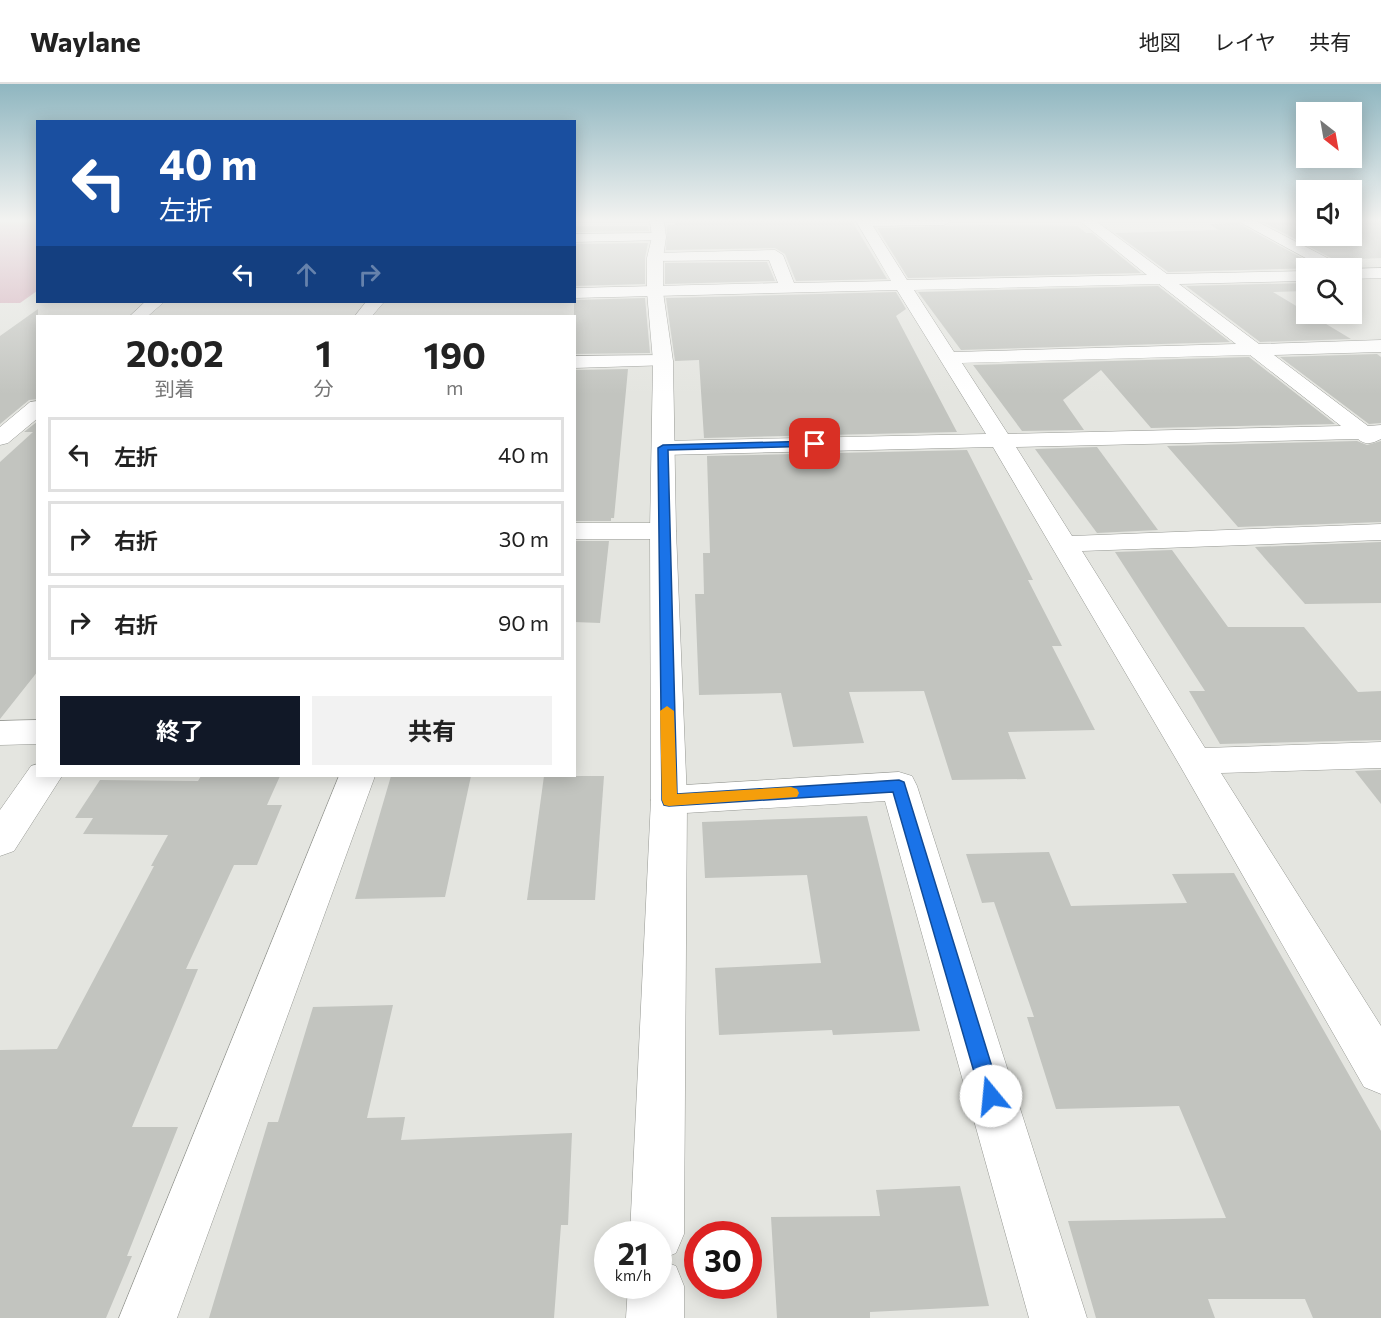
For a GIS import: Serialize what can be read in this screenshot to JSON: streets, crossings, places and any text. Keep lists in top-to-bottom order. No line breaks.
{"north":"bottom right","page":{"header":"Waylane","nav":["地図","レイヤ","共有"],"turn":["40 m","左折"],"eta":["20:02","到着","1","分","190","m"],"list":[{"name":"左折","value":"40 m"},{"name":"右折","value":"30 m"},{"name":"右折","value":"90 m"}],"buttons":["終了","共有"],"speed":"21 km/h","limit":"30"}}
